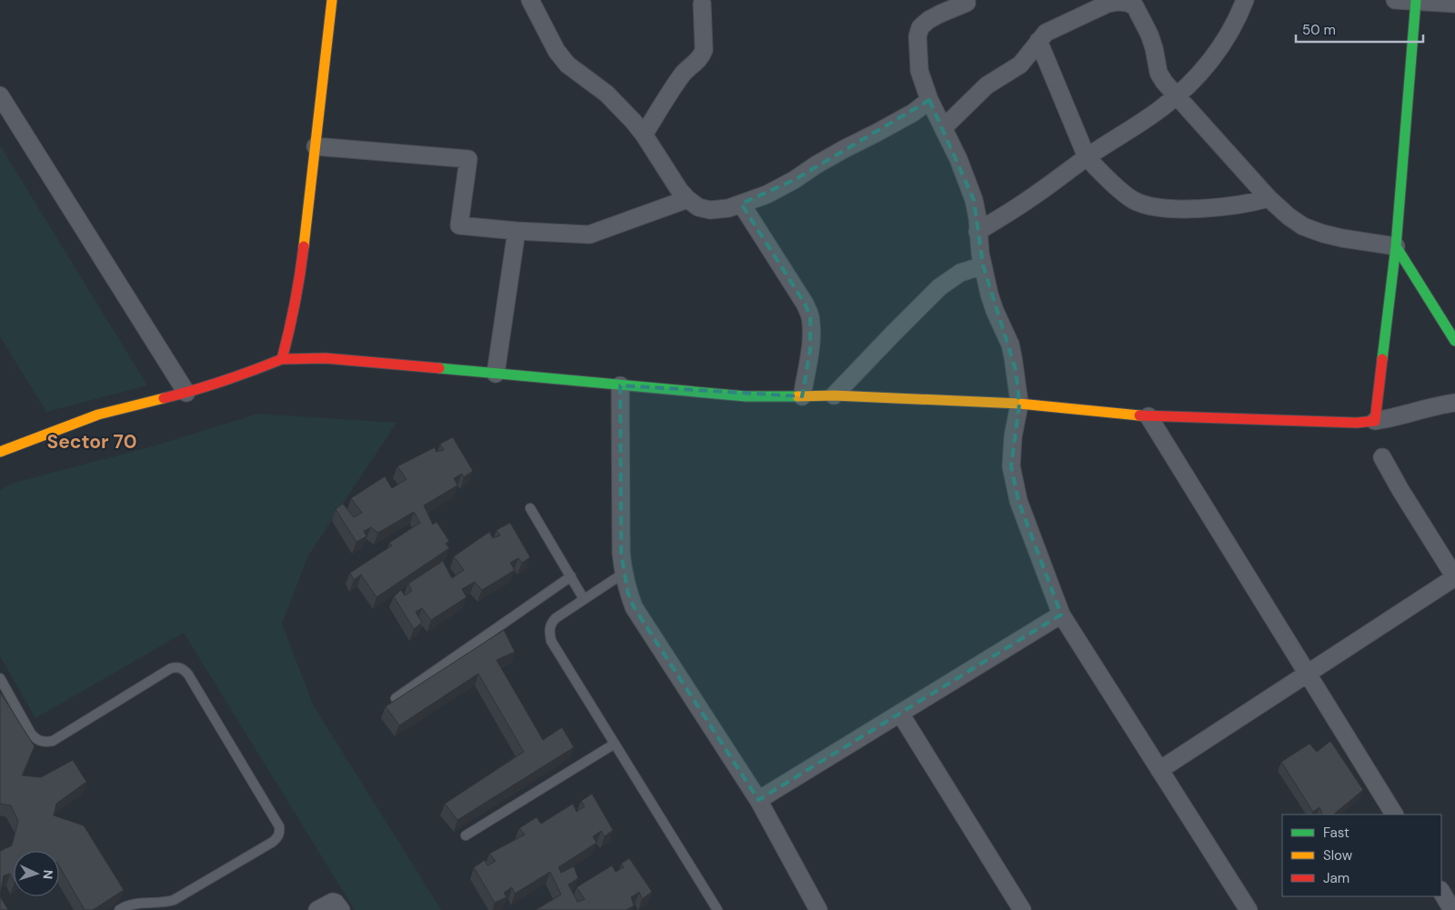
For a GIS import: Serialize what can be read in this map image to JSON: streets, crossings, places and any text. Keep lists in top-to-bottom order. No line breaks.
{"districts":["Sector 70"],"legend":["Fast","Slow","Jam"],"scale_bar":"50 m","north":"right"}
